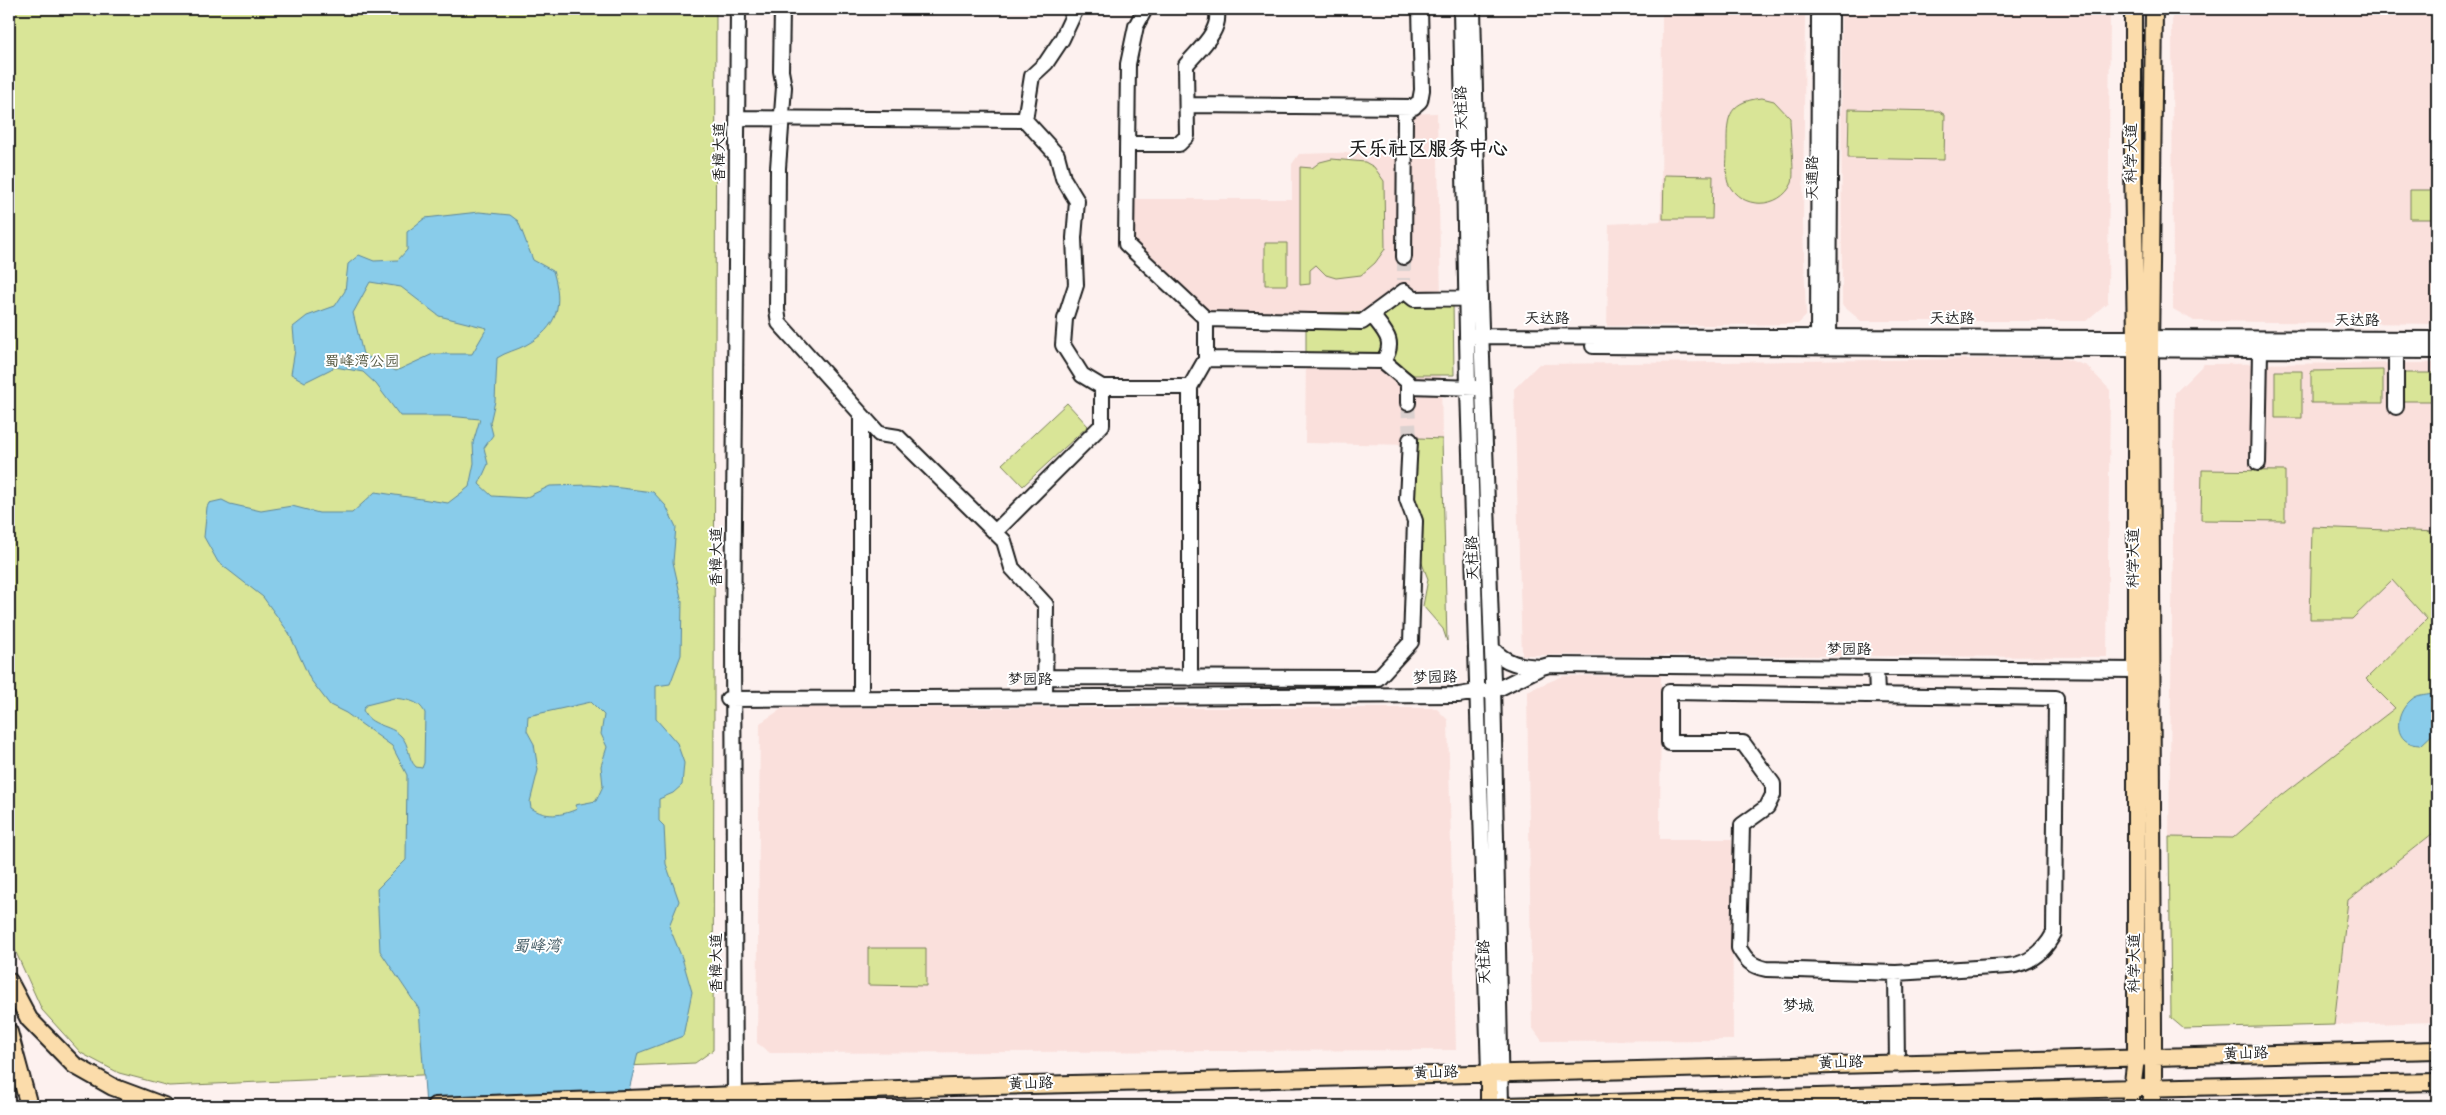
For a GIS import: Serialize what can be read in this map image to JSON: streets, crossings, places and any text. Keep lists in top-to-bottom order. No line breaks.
{"streets":{"main road":["天柱路","科学大道","黄山路"],"street":["香樟大道","天通路","天达路","梦园路"]},"crossings":[["天柱路","天达路"],["天柱路","梦园路"],["天柱路","黄山路"],["香樟大道","梦园路"],["香樟大道","黄山路"],["科学大道","天达路"],["科学大道","梦园路"],["科学大道","黄山路"],["天通路","天达路"]],"districts":["天乐社区服务中心","梦城"],"water":["蜀峰湾"],"parks":["蜀峰湾公园"]}
